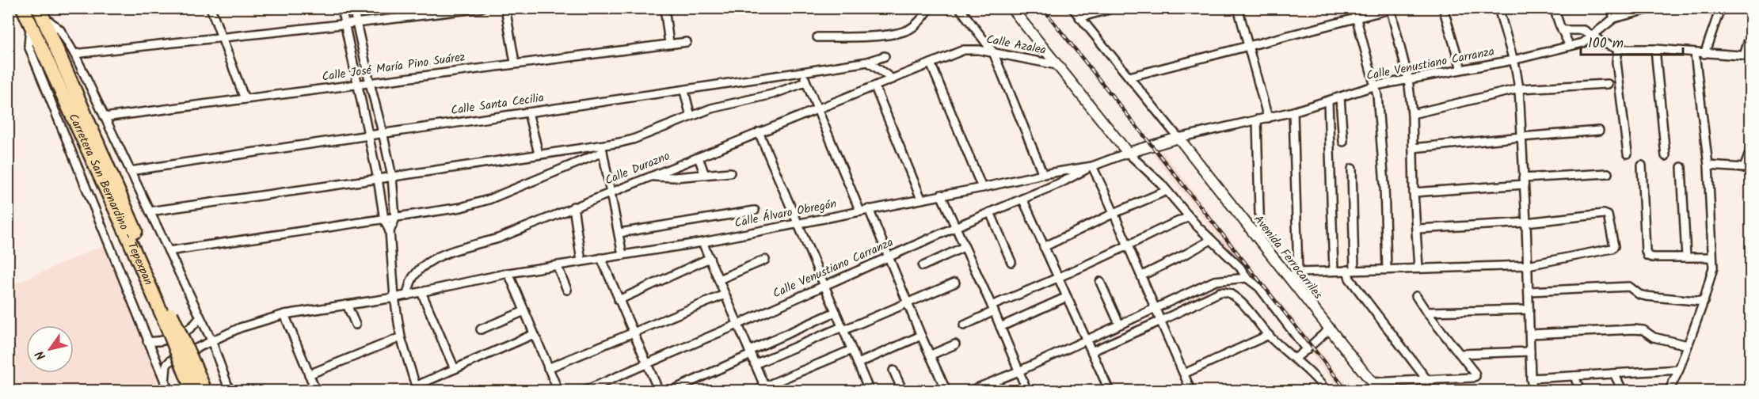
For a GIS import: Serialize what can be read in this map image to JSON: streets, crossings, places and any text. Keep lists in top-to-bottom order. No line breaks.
{"streets":{"highway":["Carretera San Bernardino - Tepexpan"],"street":["Calle Azalea","Calle Venustiano Carranza","Calle José María Pino Suárez","Calle Santa Cecilia","Calle Durazno","Calle Álvaro Obregón","Avenida Ferrocarriles"]},"crossings":[["Calle Azalea","Calle Durazno"],["Calle Azalea","Calle Álvaro Obregón"],["Calle Venustiano Carranza","Calle Álvaro Obregón"],["Calle Venustiano Carranza","Avenida Ferrocarriles"],["Calle Durazno","Calle Álvaro Obregón"],["Calle Álvaro Obregón","Avenida Ferrocarriles"]],"scale_bar":"100 m","north":"bottom left"}
